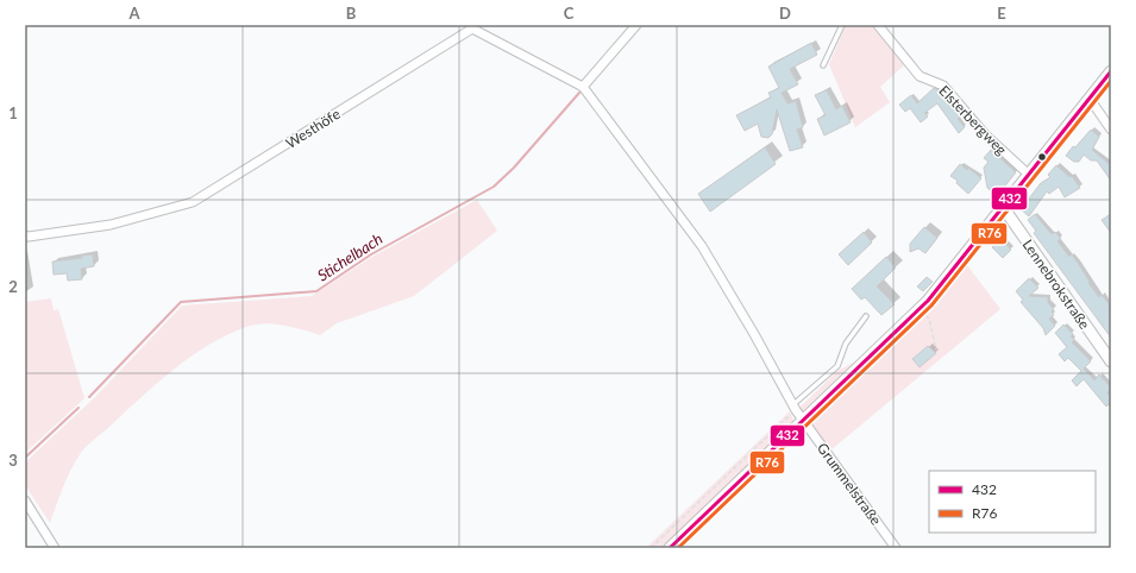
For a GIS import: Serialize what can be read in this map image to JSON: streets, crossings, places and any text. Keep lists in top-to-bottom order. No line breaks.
{"streets":{"street":["Elsterbergweg","Westhöfe","Lennebrokstraße","Grummelstraße"]},"crossings":[["Westhöfe","Grummelstraße"]],"water":["Stichelbach"],"lines":["transit line 432","transit line R76"],"legend":["432","R76"],"grid":{"columns":["A","B","C","D","E"],"rows":["1","2","3"]}}
